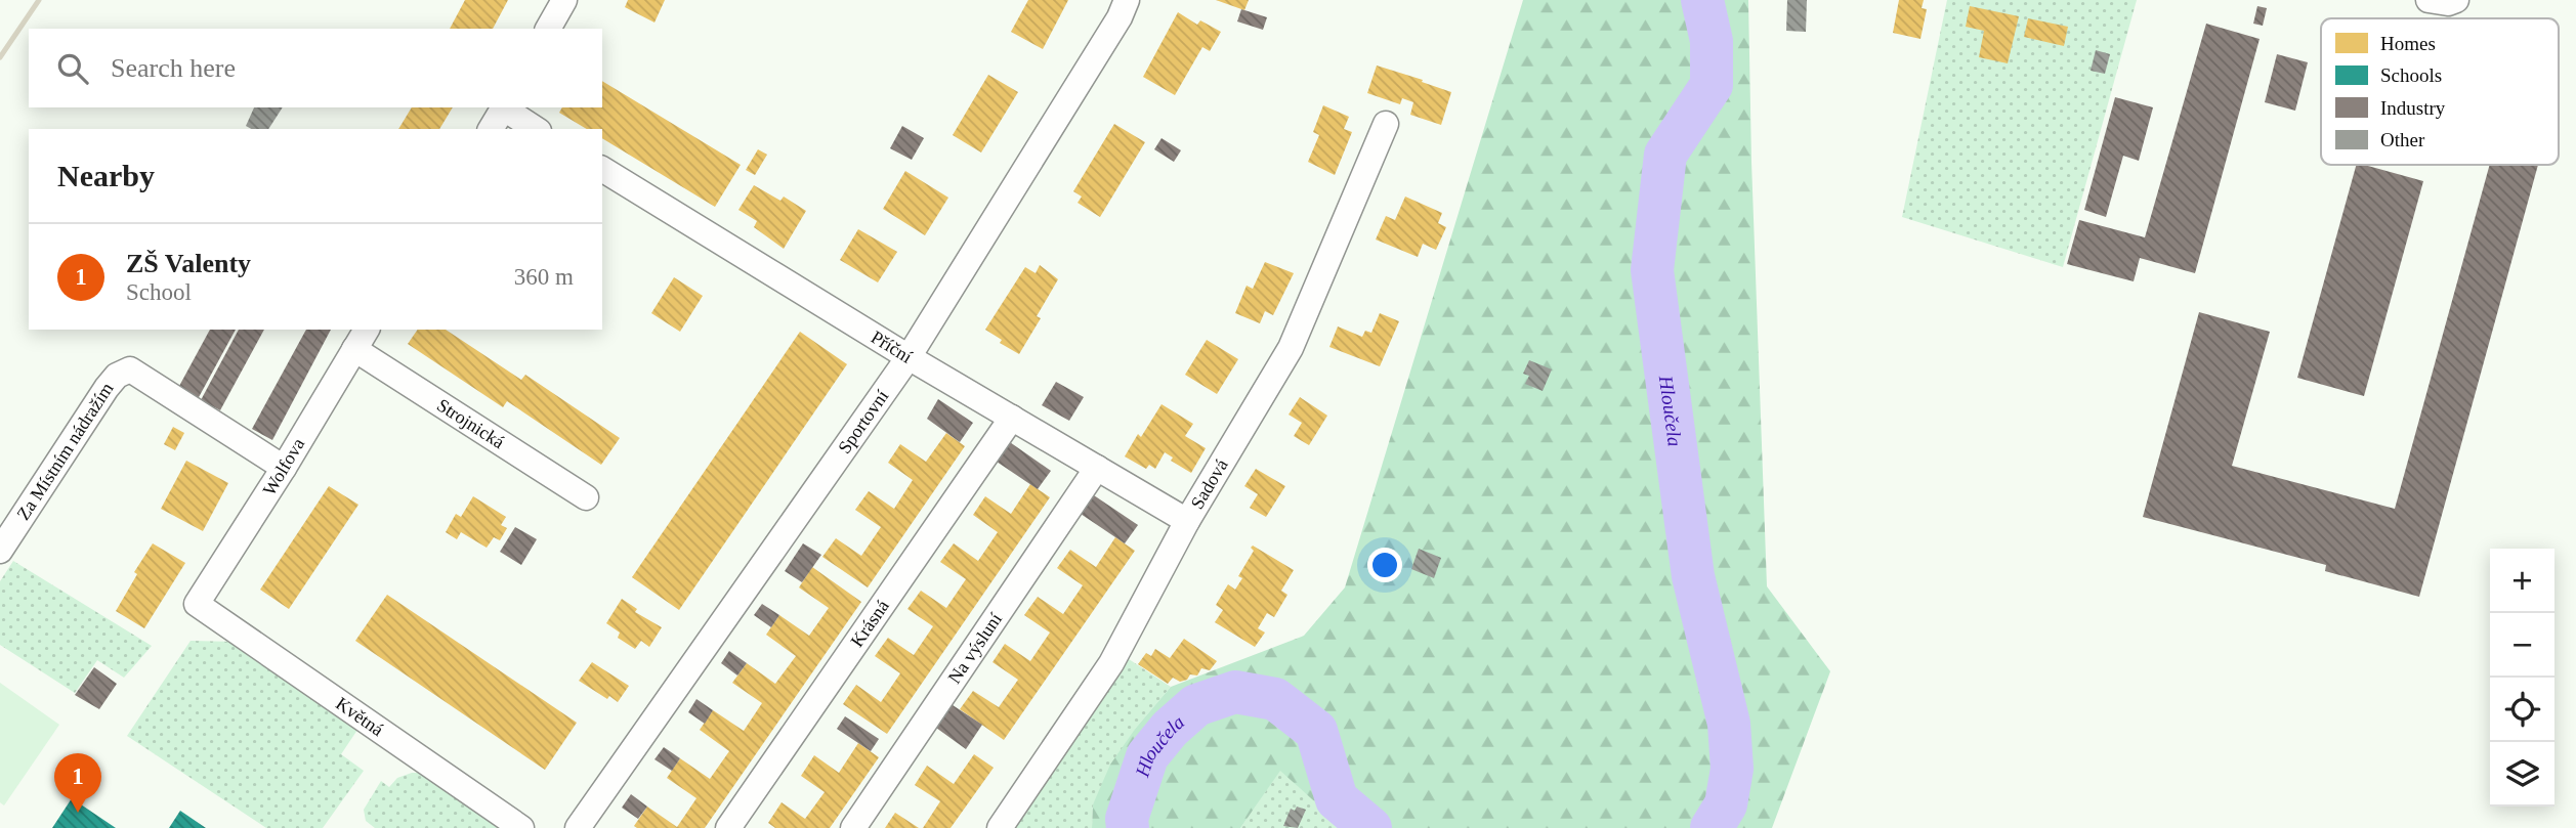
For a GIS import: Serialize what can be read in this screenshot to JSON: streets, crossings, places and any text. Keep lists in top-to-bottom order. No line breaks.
{"streets":{"street":["Příční","Sportovní","Strojnická","Za Místním nádražím","Wolfova","Sadová","Krásná","Na výsluní","Květná"]},"crossings":[["Příční","Sportovní"],["Příční","Sadová"],["Příční","Krásná"],["Příční","Na výsluní"],["Strojnická","Wolfova"],["Za Místním nádražím","Wolfova"],["Wolfova","Květná"]],"water":["Hloučela"],"legend":["Homes","Schools","Industry","Other"],"page":{"search":"Search here","heading":"Nearby","list":[{"mark":"1","name":"ZŠ Valenty","note":"School","value":"360 m"}],"map_buttons":["+","−"],"pins":"1"}}
